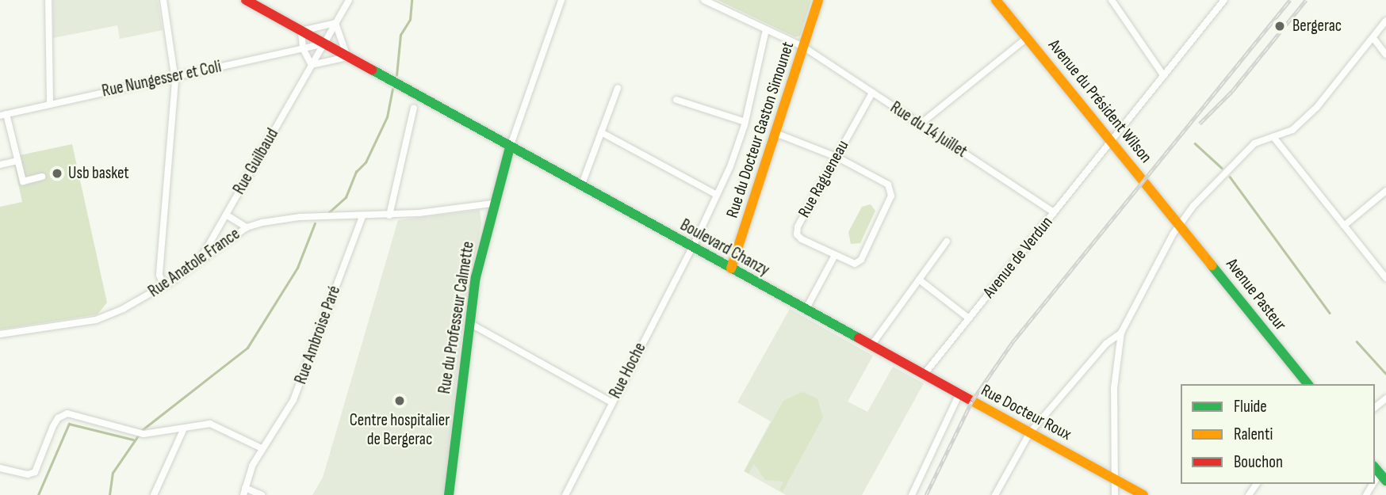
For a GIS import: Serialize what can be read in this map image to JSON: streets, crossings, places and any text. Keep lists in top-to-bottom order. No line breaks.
{"streets":{"main road":["Avenue du Président Wilson","Rue du Docteur Gaston Simounet","Boulevard Chanzy","Avenue Pasteur","Rue du Professeur Calmette","Rue Docteur Roux"],"street":["Rue Nungesser et Coli","Rue du 14 Juillet","Rue Guilbaud","Rue Ragueneau","Avenue de Verdun","Rue Anatole France","Rue Ambroise Paré","Rue Hoche"]},"crossings":[["Rue Nungesser et Coli","Rue Guilbaud"],["Rue Nungesser et Coli","Boulevard Chanzy"],["Avenue du Président Wilson","Avenue de Verdun"],["Avenue du Président Wilson","Avenue Pasteur"],["Rue du Docteur Gaston Simounet","Rue du 14 Juillet"],["Rue du Docteur Gaston Simounet","Boulevard Chanzy"],["Rue du 14 Juillet","Rue Ragueneau"],["Rue du 14 Juillet","Avenue de Verdun"],["Rue du 14 Juillet","Rue Hoche"],["Rue Guilbaud","Boulevard Chanzy"],["Rue Guilbaud","Rue Anatole France"],["Boulevard Chanzy","Avenue de Verdun"],["Boulevard Chanzy","Rue du Professeur Calmette"],["Boulevard Chanzy","Rue Hoche"],["Boulevard Chanzy","Rue Docteur Roux"],["Avenue de Verdun","Rue Docteur Roux"],["Rue Anatole France","Rue du Professeur Calmette"],["Rue Anatole France","Rue Ambroise Paré"]],"places":["Bergerac","Usb basket","Centre hospitalier de Bergerac"],"legend":["Fluide","Ralenti","Bouchon"]}
